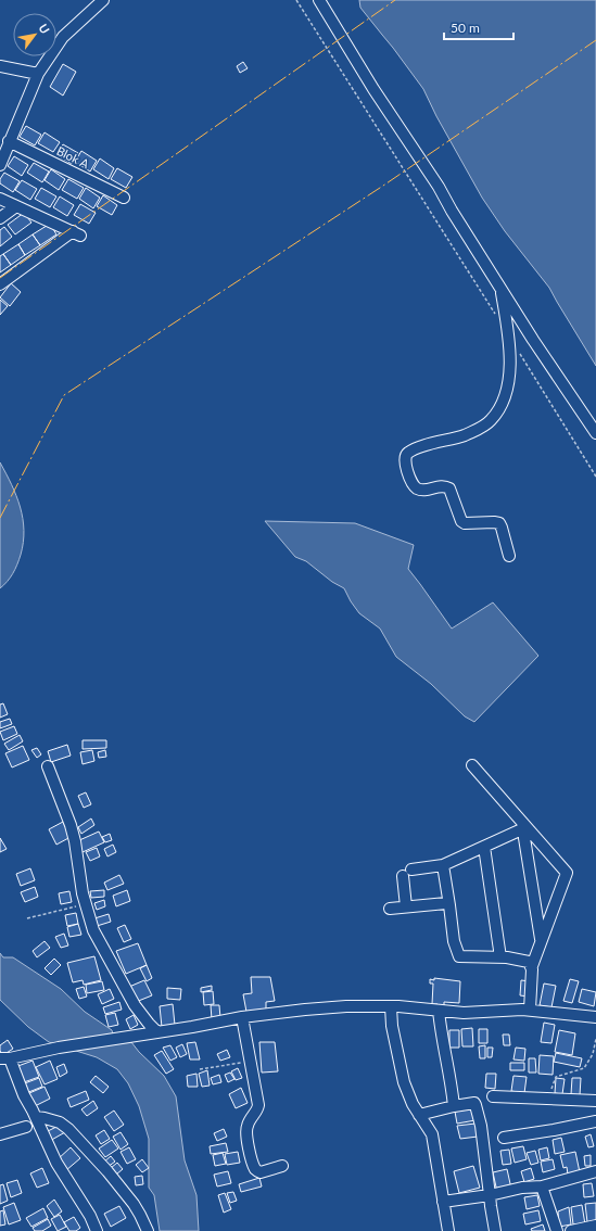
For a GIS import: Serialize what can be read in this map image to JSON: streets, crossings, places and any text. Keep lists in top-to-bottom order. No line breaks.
{"streets":{"street":["Blok A"]},"scale_bar":"50 m","north":"top right"}
